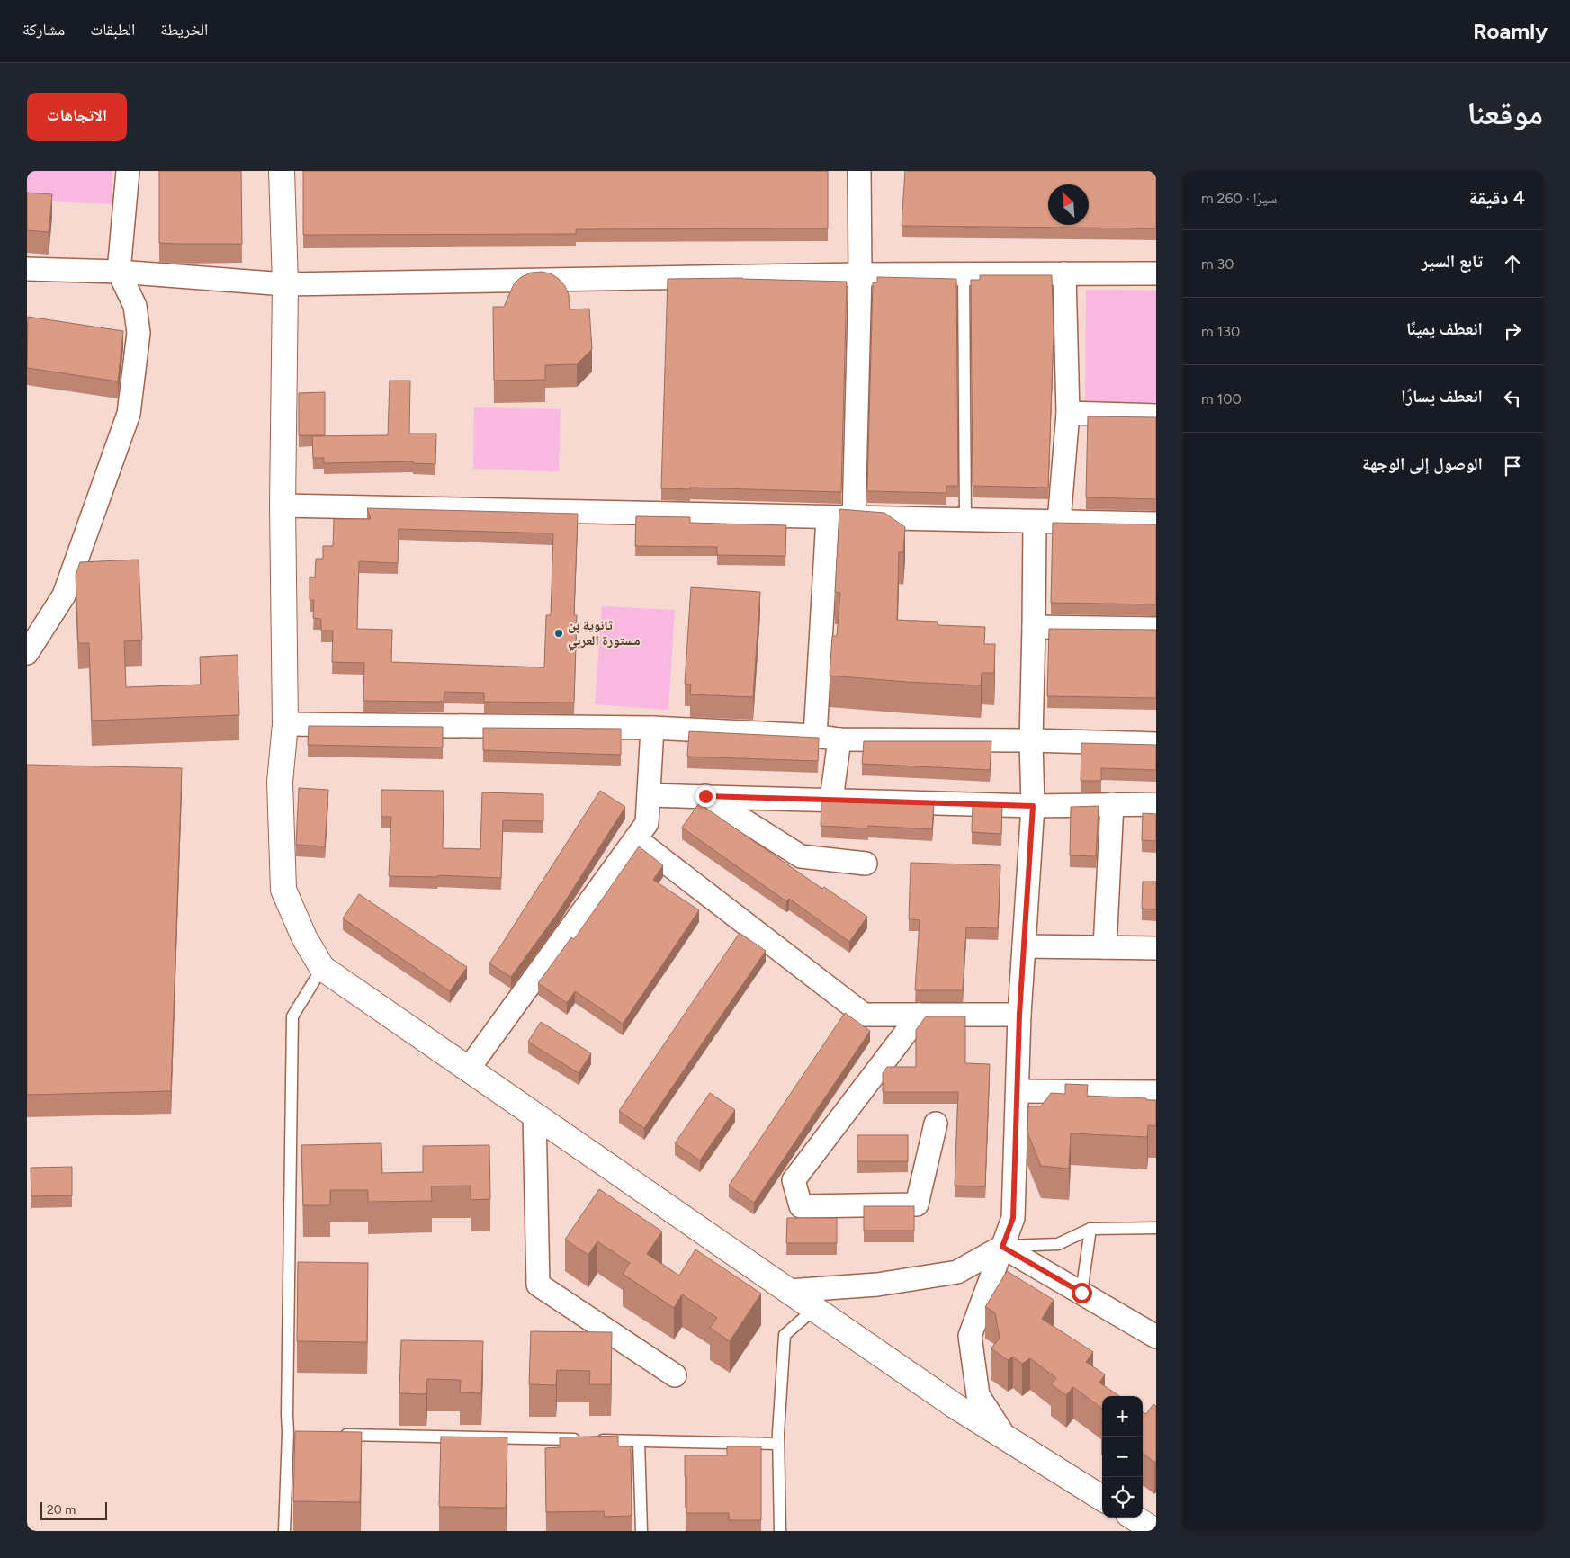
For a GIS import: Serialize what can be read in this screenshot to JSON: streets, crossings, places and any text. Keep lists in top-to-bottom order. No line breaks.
{"places":["ثانوية بن مستورة العربي"],"scale_bar":"20 m","north":"top left","page":{"header":"Roamly","nav":["الخريطة","الطبقات","مشاركة"],"title":"موقعنا","buttons":"الاتجاهات","heading":["4 دقيقة","سيرًا · 260 m"],"list":[["تابع السير","30 m"],["انعطف يمينًا","130 m"],["انعطف يسارًا","100 m"],"الوصول إلى الوجهة"],"map_buttons":["+","−"],"scale":"20 m"}}
